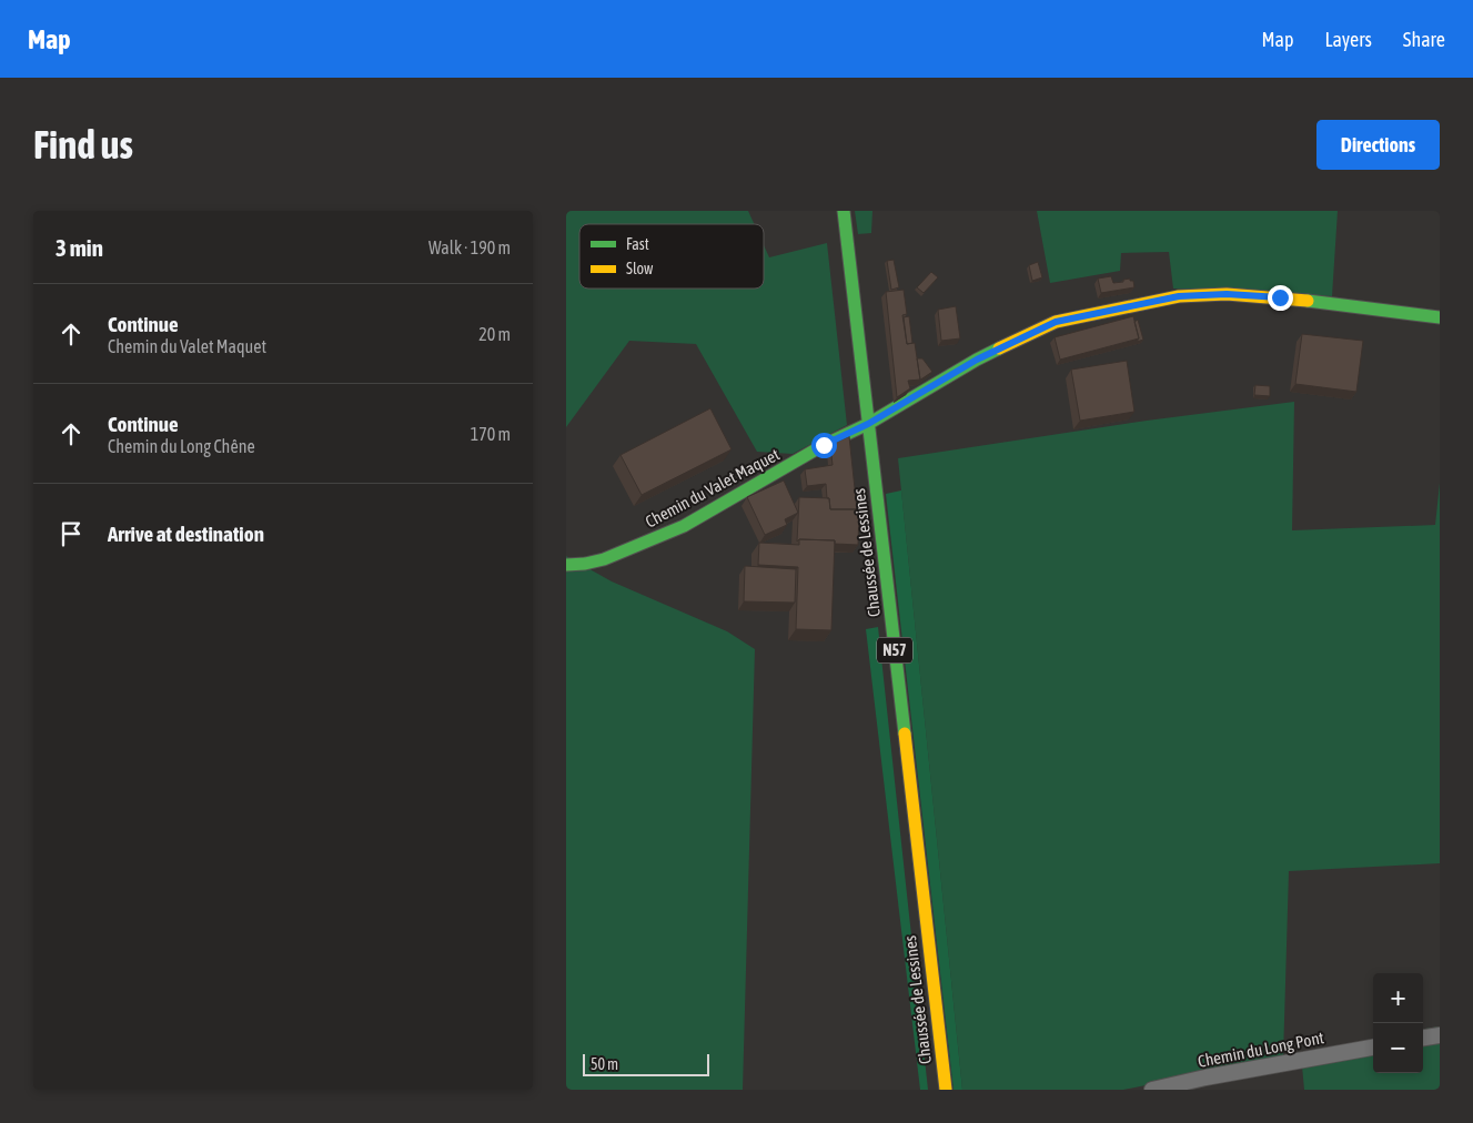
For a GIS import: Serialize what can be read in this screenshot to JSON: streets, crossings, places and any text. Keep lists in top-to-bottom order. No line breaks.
{"streets":{"street":["Chemin du Valet Maquet","Chaussée de Lessines","N57","Chemin du Long Pont"]},"crossings":[["Chemin du Valet Maquet","Chaussée de Lessines"]],"legend":["Fast","Slow"],"scale_bar":"50 m","page":{"header":"Map","nav":["Map","Layers","Share"],"buttons":"Directions","title":"Find us","heading":["3 min","Walk · 190 m"],"list":[["Continue","Chemin du Valet Maquet","20 m"],["Continue","Chemin du Long Chêne","170 m"],"Arrive at destination"],"map_buttons":["+","−"],"scale":"50 m"}}
